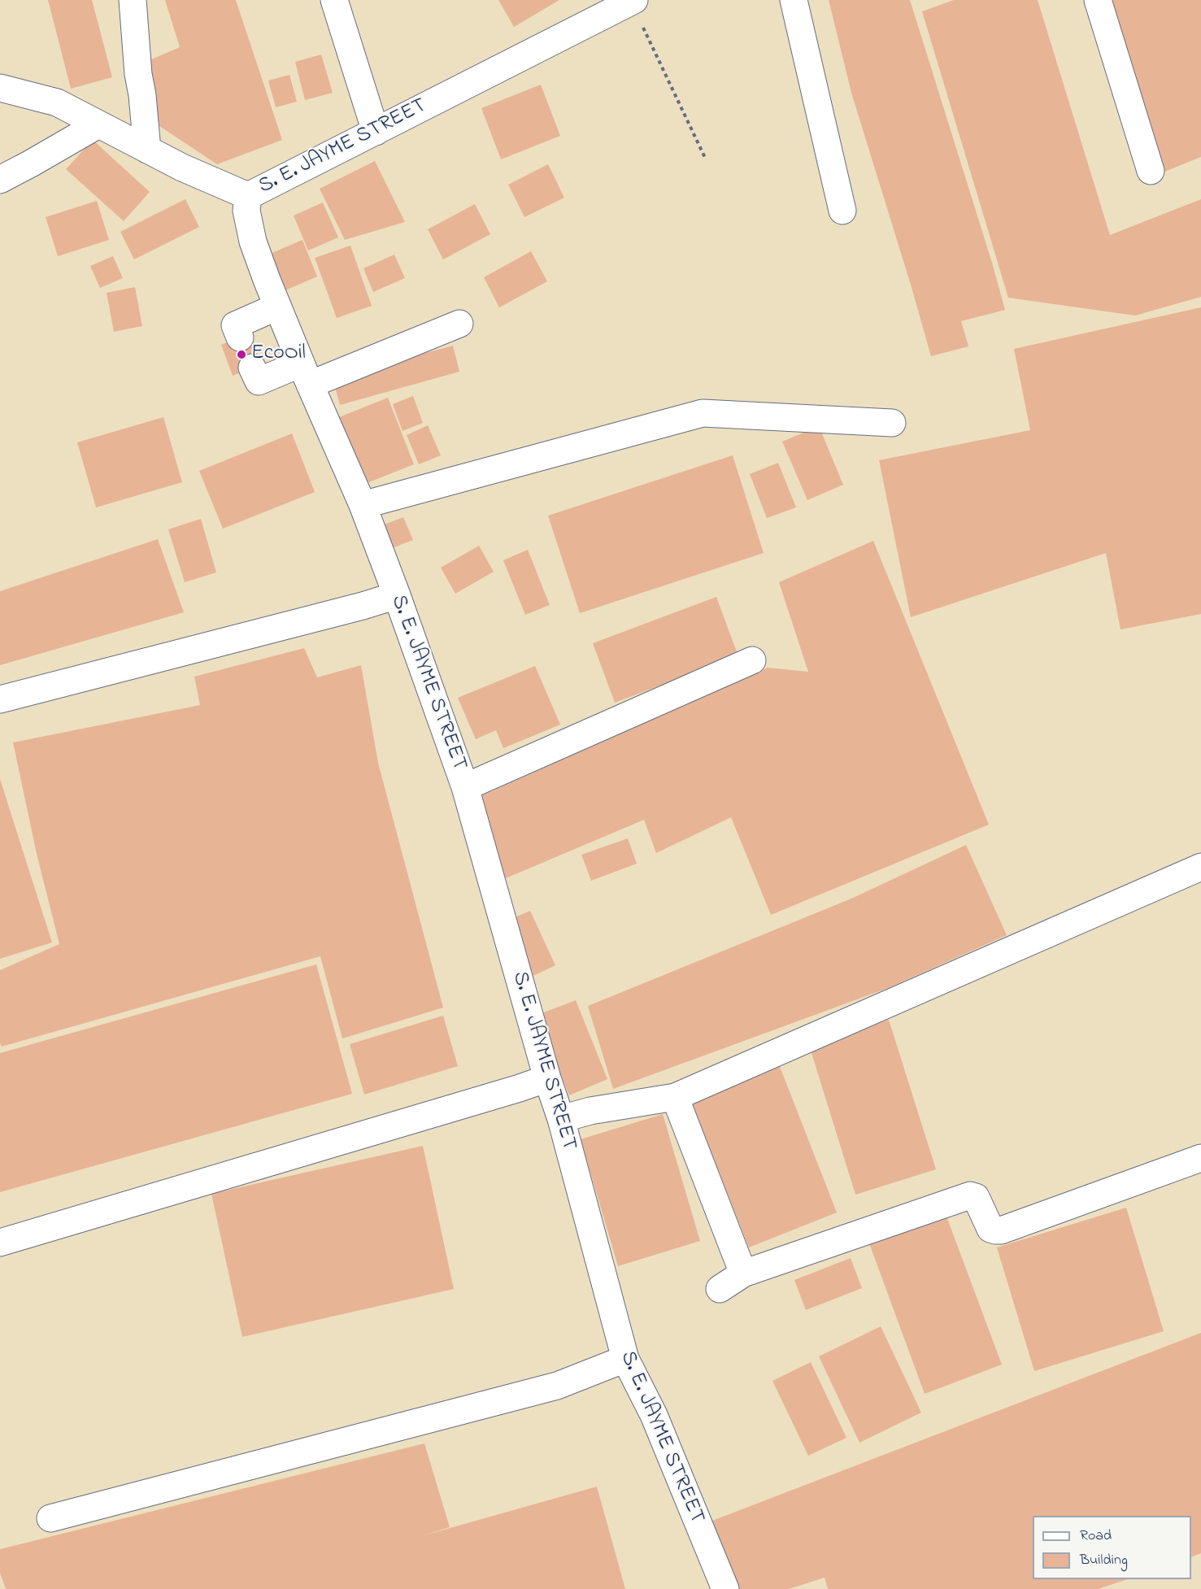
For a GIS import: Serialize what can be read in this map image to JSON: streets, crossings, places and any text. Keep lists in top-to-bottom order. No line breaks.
{"streets":{"street":["S. E. JAYME STREET"]},"places":["EcoOil"],"legend":["Road","Building"]}
